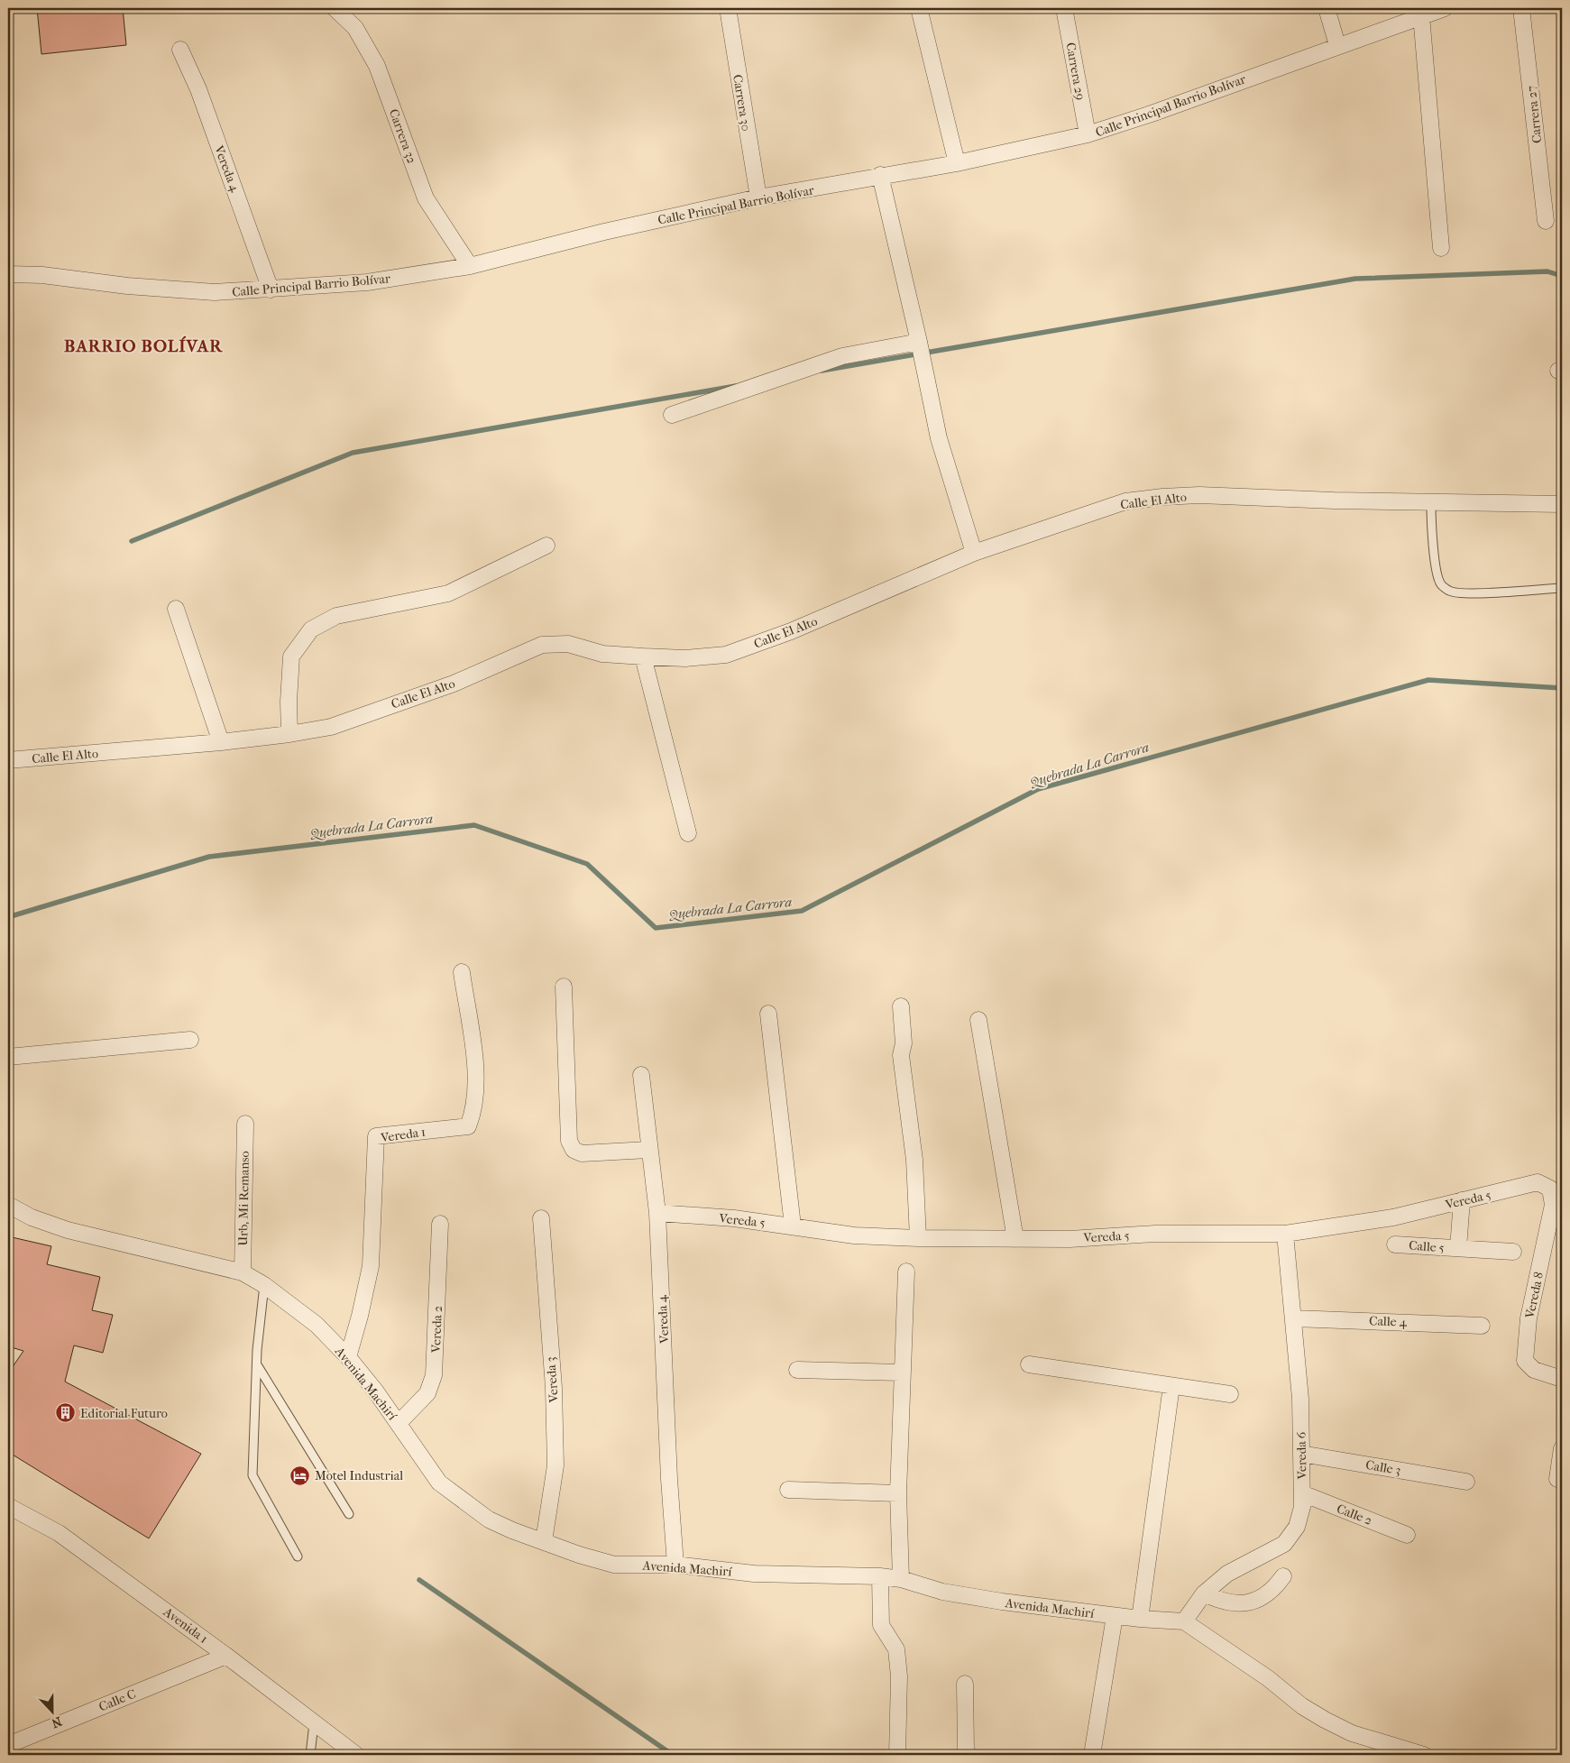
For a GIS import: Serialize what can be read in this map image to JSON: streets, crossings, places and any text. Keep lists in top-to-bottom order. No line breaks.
{"streets":{"street":["Carrera 29","Carrera 30","Calle Principal Barrio Bolívar","Carrera 27","Carrera 32","Vereda 4","Calle El Alto","Vereda 1","Urb, Mi Remanso","Vereda 5","Calle 5","Vereda 8","Calle 4","Vereda 2","Vereda 3","Avenida Machirí","Vereda 6","Calle 3","Calle 2","Avenida 1","Calle C"]},"crossings":[["Carrera 29","Calle Principal Barrio Bolívar"],["Carrera 30","Calle Principal Barrio Bolívar"],["Calle Principal Barrio Bolívar","Carrera 32"],["Calle Principal Barrio Bolívar","Vereda 4"],["Vereda 4","Vereda 5"],["Vereda 4","Avenida Machirí"],["Vereda 1","Avenida Machirí"],["Urb, Mi Remanso","Avenida Machirí"],["Vereda 5","Calle 5"],["Vereda 5","Vereda 8"],["Vereda 5","Vereda 6"],["Calle 4","Vereda 6"],["Vereda 2","Avenida Machirí"],["Vereda 3","Avenida Machirí"],["Avenida Machirí","Vereda 6"],["Vereda 6","Calle 3"],["Vereda 6","Calle 2"],["Avenida 1","Calle C"]],"districts":["BARRIO BOLÍVAR"],"water":["Quebrada La Carrora"],"places":{"building":["Editorial Futuro"],"hotel":["Motel Industrial"]},"north":"bottom"}
